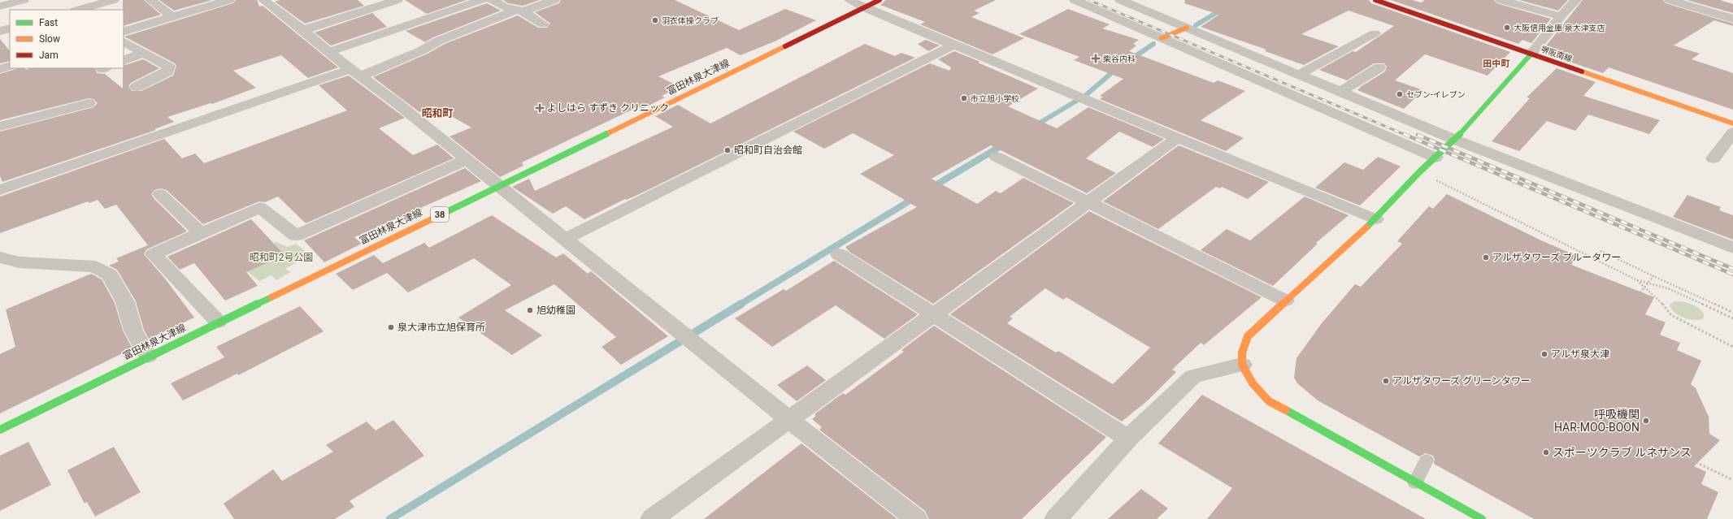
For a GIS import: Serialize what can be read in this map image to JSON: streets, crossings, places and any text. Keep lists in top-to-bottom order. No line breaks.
{"streets":{"main road":["堺阪南線","富田林泉大津線","38"]},"districts":["田中町","昭和町"],"parks":["昭和町2号公園"],"places":{"other":["羽衣体操クラブ","大阪信用金庫 泉大津支店","セブン-イレブン","市立旭小学校","昭和町自治会館","アルザタワーズ ブルータワー","旭幼稚園","泉大津市立旭保育所","アルザ泉大津","アルザタワーズ グリーンタワー","呼吸機関 HAR-MOO-BOON","スポーツクラブ ルネサンス"],"health":["柴谷内科","よしはら すずき クリニック"]},"legend":["Fast","Slow","Jam"]}
